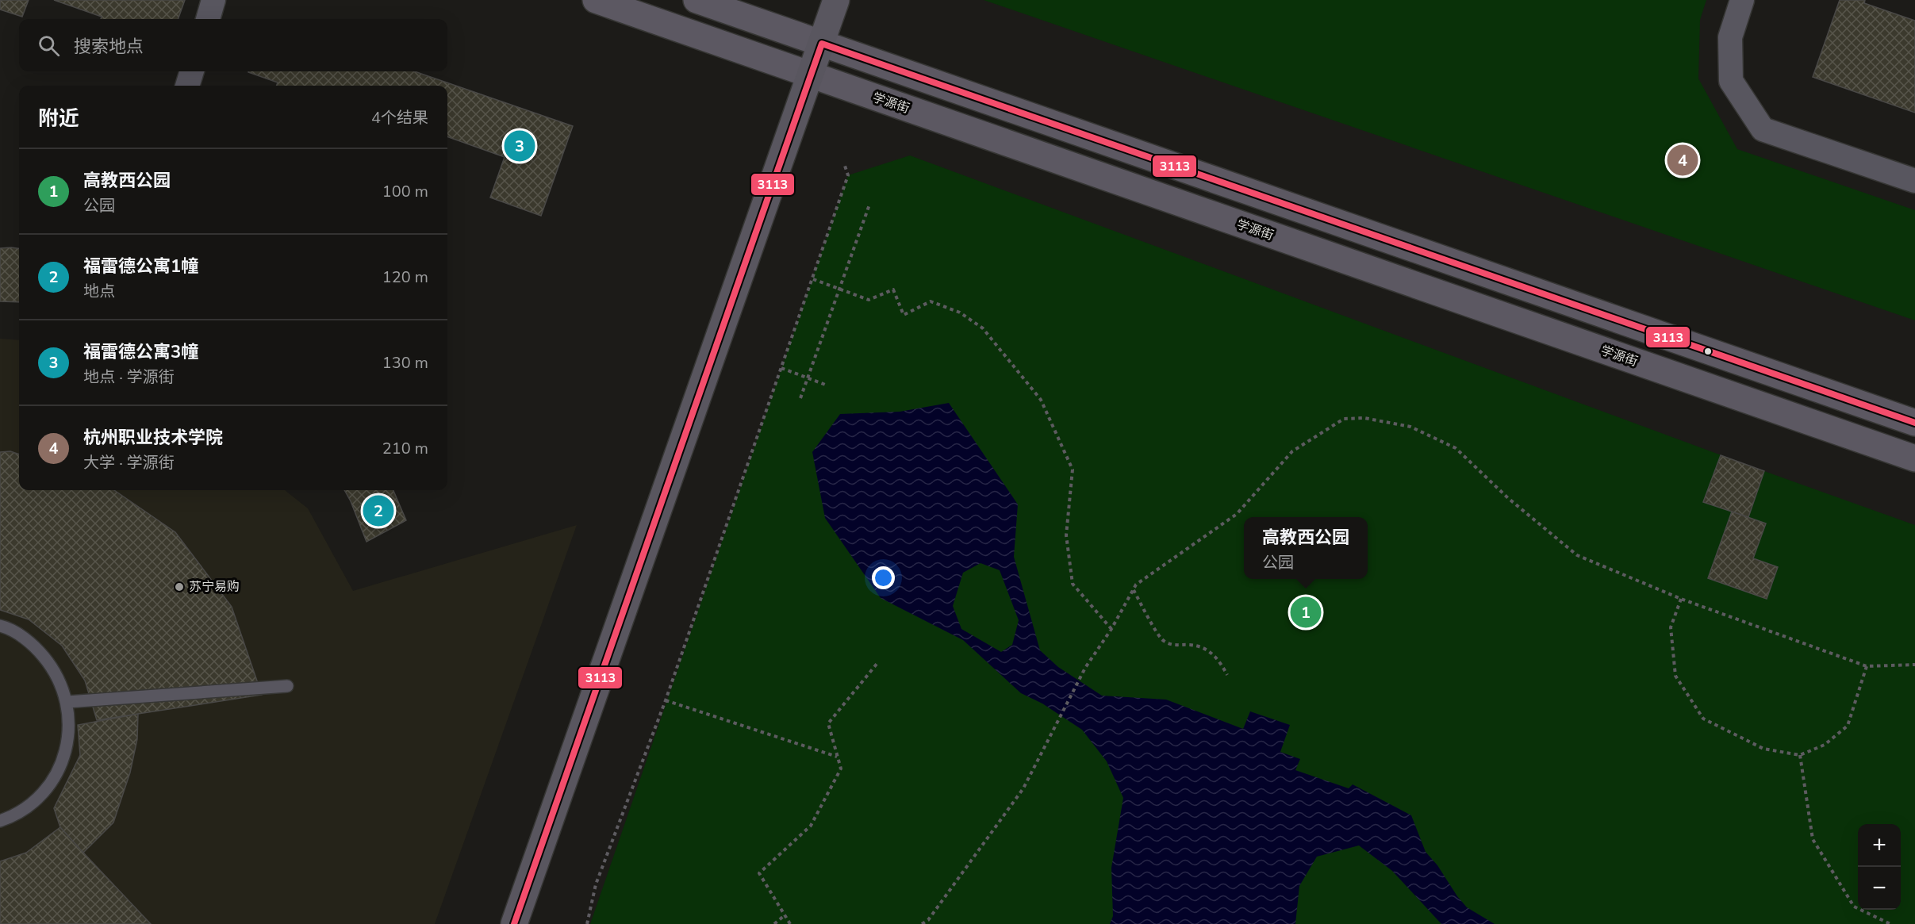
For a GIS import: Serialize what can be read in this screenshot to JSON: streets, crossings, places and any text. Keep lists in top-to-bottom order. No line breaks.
{"streets":{"main road":["学源街"]},"places":["苏宁易购"],"lines":["transit line 3113"],"page":{"search":"搜索地点","heading":["附近","4个结果"],"pins":["3","4","2","1"],"list":[{"mark":"1","name":"高教西公园","note":"公园","value":"100 m"},{"mark":"2","name":"福雷德公寓1幢","note":"地点","value":"120 m"},{"mark":"3","name":"福雷德公寓3幢","note":"地点 · 学源街","value":"130 m"},{"mark":"4","name":"杭州职业技术学院","note":"大学 · 学源街","value":"210 m"}],"popup":["高教西公园","公园"],"map_buttons":["+","−"]}}
